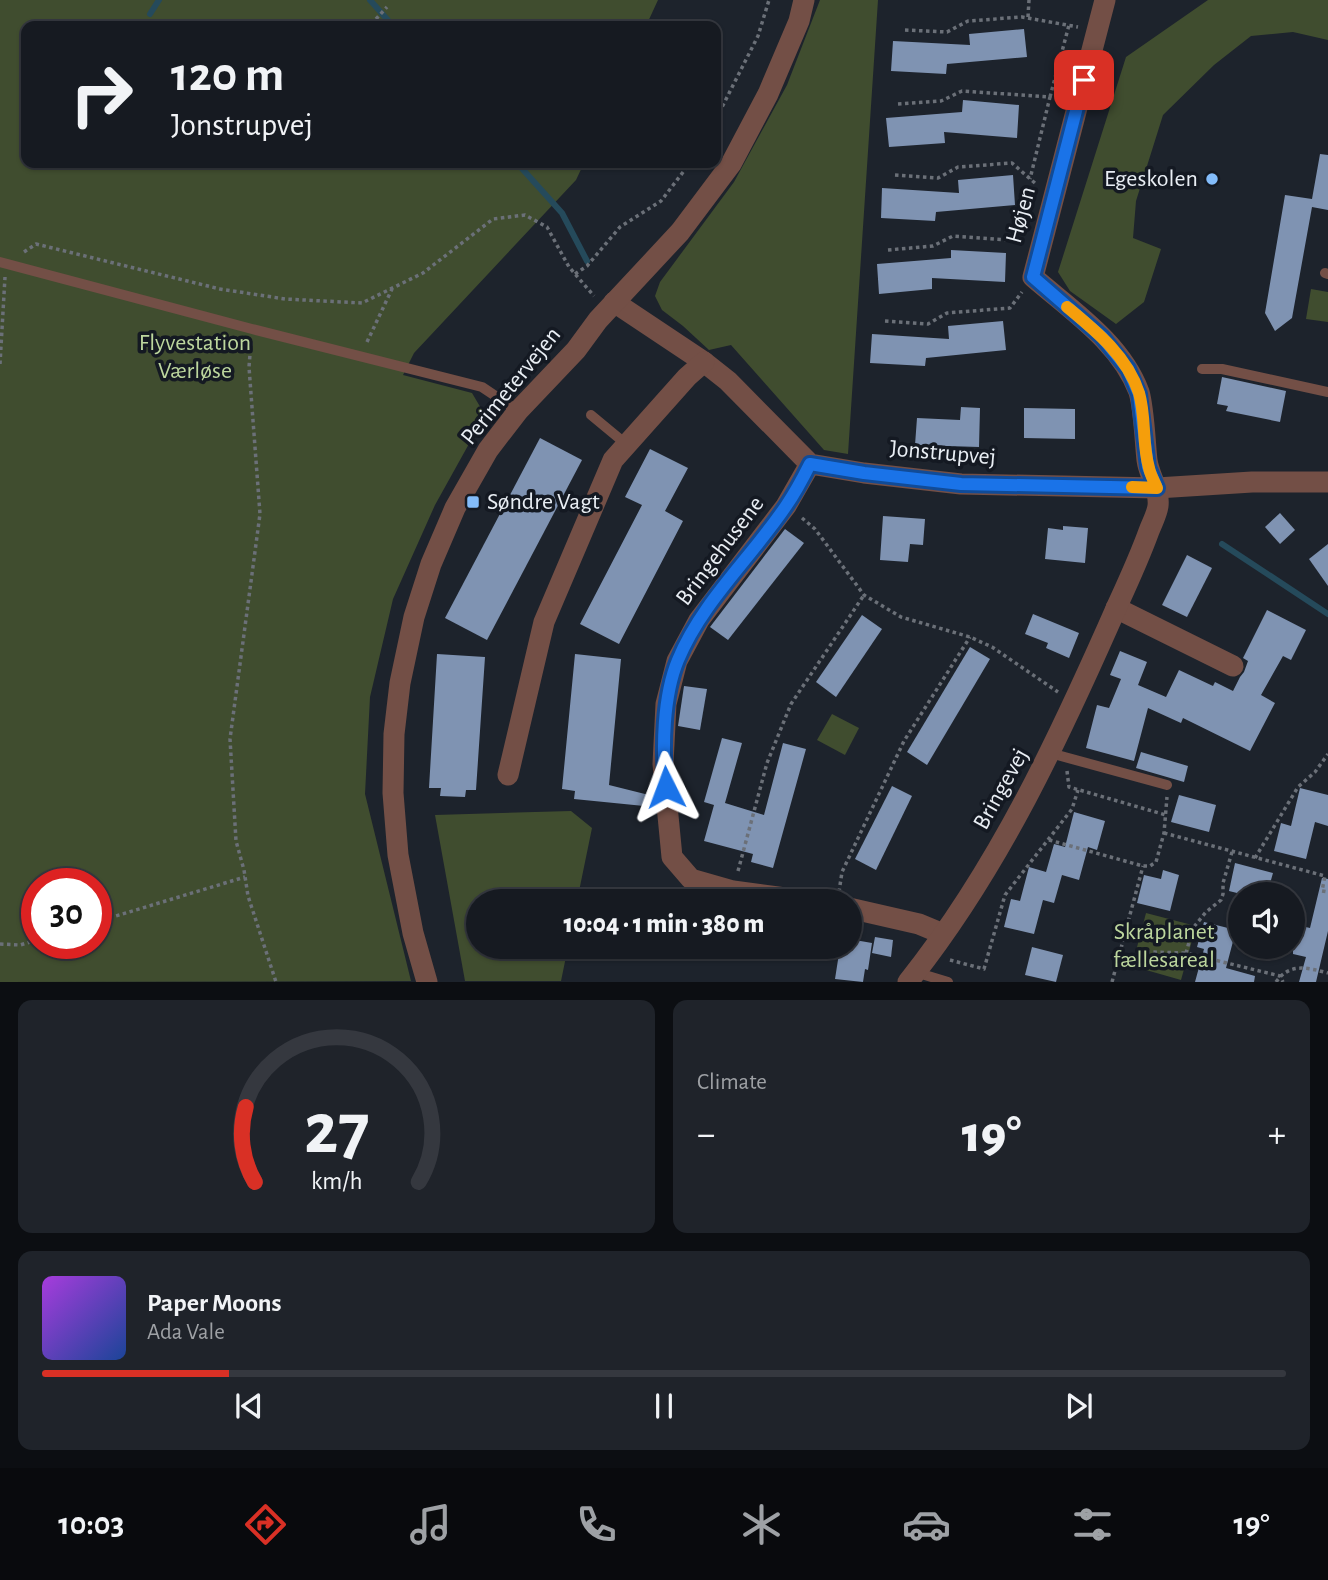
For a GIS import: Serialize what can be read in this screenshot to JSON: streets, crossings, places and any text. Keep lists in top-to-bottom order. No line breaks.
{"streets":{"street":["Højen","Perimetervejen","Jonstrupvej","Bringehusene","Bringevej"]},"crossings":[["Højen","Jonstrupvej"],["Højen","Bringevej"],["Jonstrupvej","Bringehusene"],["Jonstrupvej","Bringevej"]],"parks":["Flyvestation Værløse","Skråplanet fællesareal"],"places":{"other":["Egeskolen"],"transit":["Søndre Vagt"]},"page":{"turn":["120 m","Jonstrupvej"],"limit":"30","trip":"10:04 · 1 min · 380 m","tile":"Climate","heat":["−","19°","+"],"song":["Paper Moons","Ada Vale"],"tabs":["10:03","19°"],"gauge":["27","km/h"]}}
